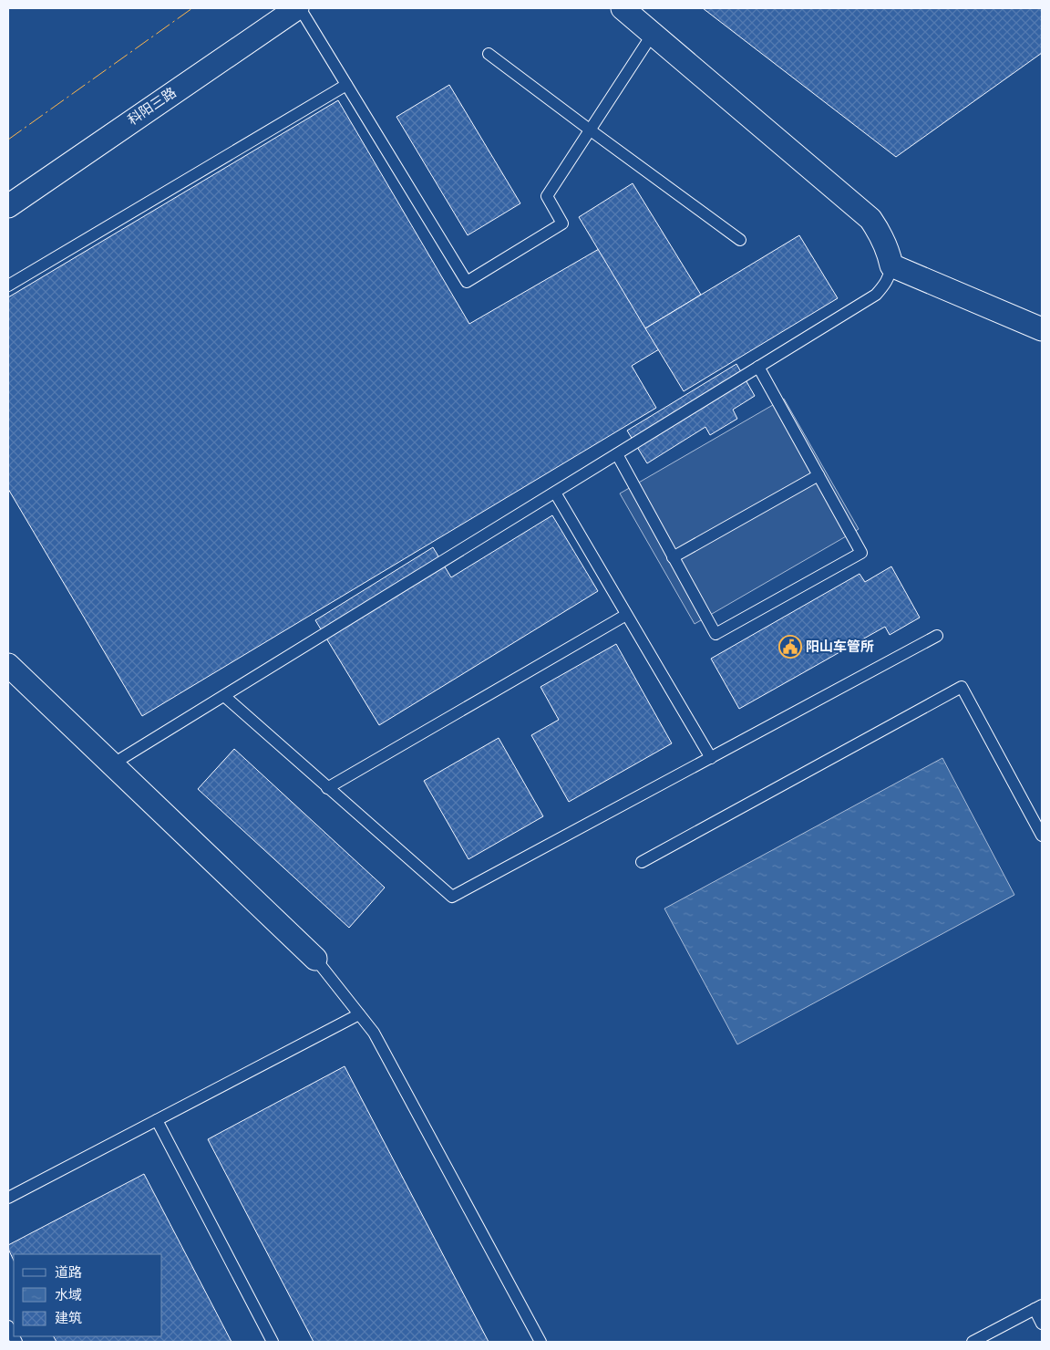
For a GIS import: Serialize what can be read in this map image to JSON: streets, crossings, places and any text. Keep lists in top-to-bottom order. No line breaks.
{"streets":{"street":["科阳三路"]},"places":{"public building":["阳山车管所"]},"legend":["道路","水域","建筑"]}
